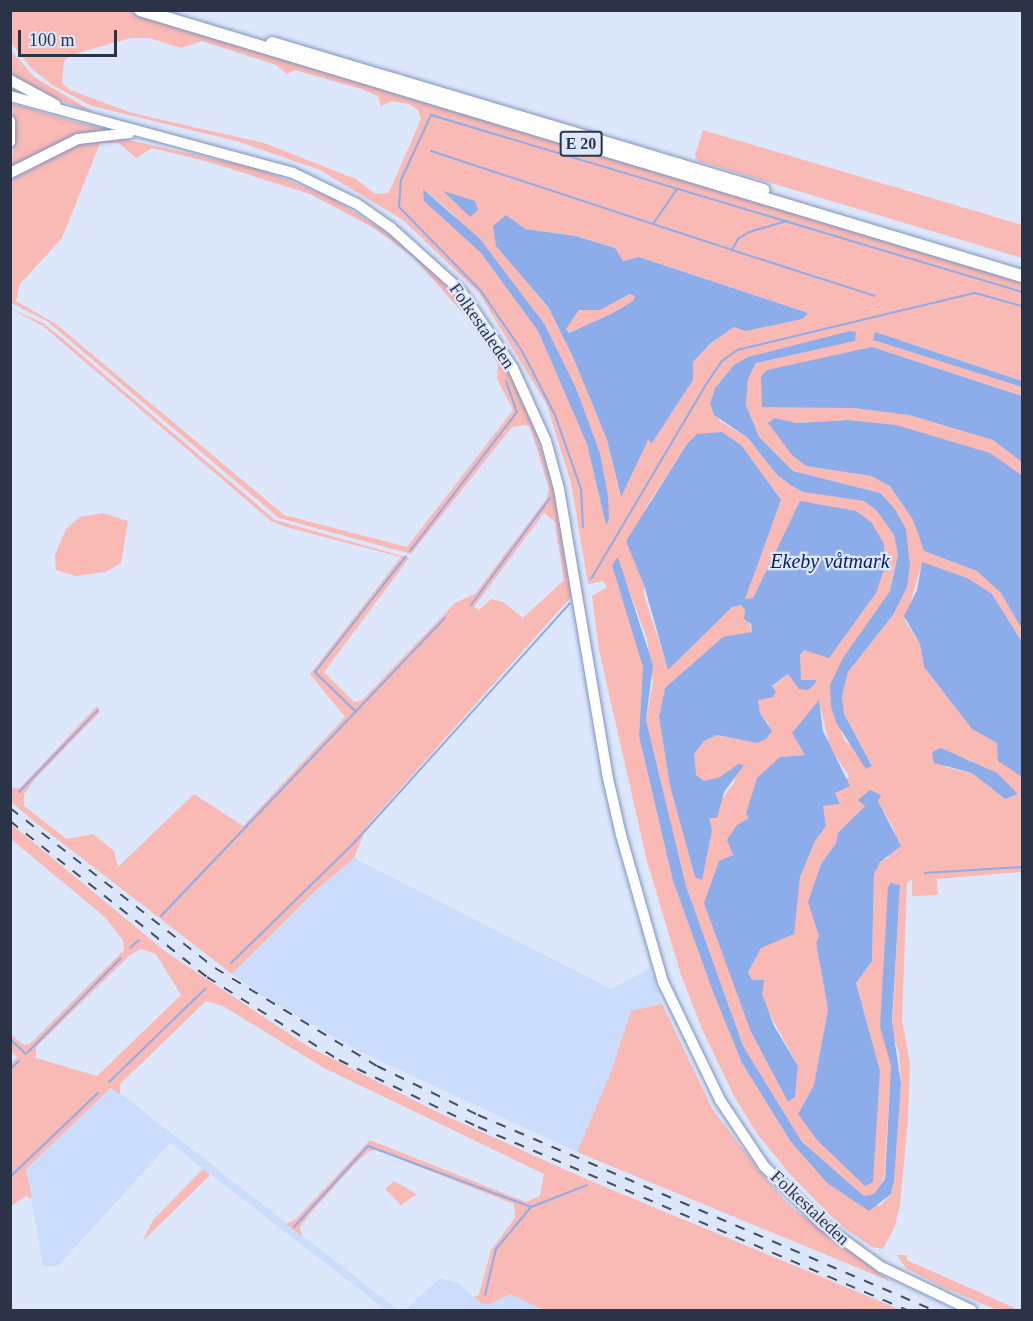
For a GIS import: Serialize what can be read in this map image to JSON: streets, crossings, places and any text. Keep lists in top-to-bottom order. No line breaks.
{"streets":{"highway":["E 20"],"main road":["Folkestaleden"]},"water":["Ekeby våtmark"],"scale_bar":"100 m"}
